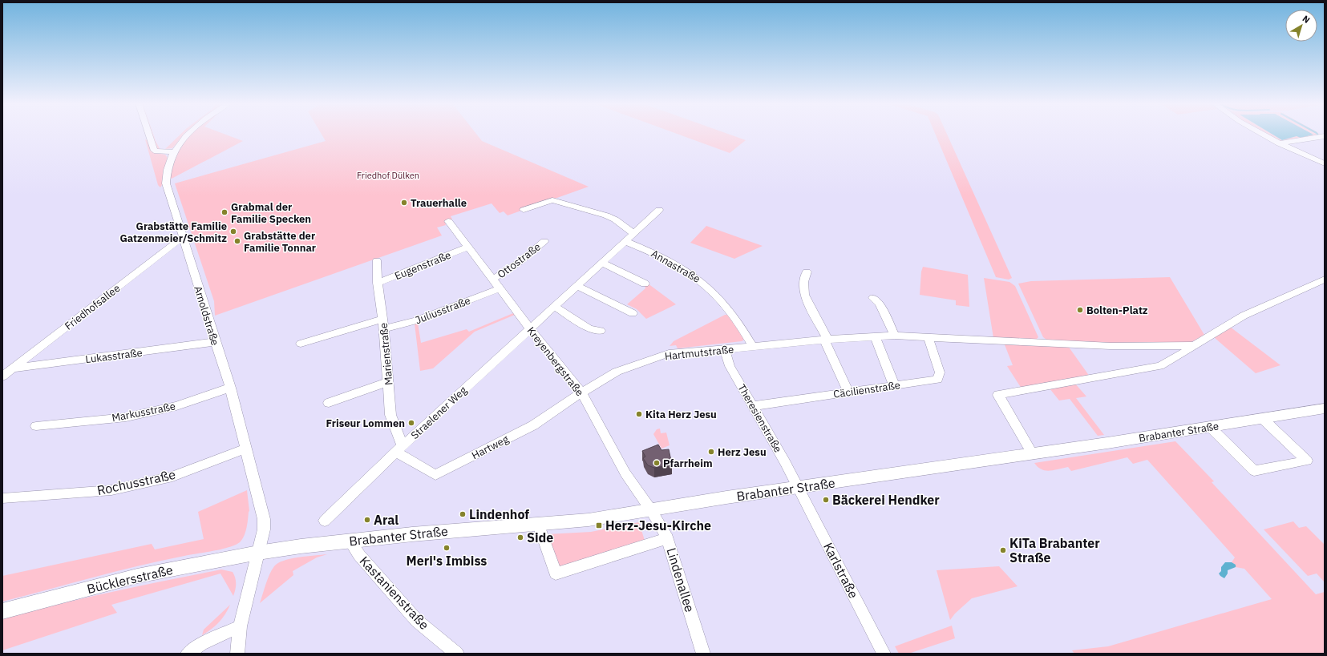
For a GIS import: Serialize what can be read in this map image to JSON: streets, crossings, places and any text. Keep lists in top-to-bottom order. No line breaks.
{"streets":{"main road":["Brabanter Straße","Bücklersstraße"],"street":["Ottostraße","Eugenstraße","Annastraße","Friedhofsallee","Juliusstraße","Arnoldstraße","Hartmutstraße","Marienstraße","Lukasstraße","Kreyenbergstraße","Cäcilienstraße","Markusstraße","Straelener Weg","Theresienstraße","Hartweg","Rochusstraße","Karlstraße","Lindenallee","Kastanienstraße"]},"crossings":[["Ottostraße","Kreyenbergstraße"],["Eugenstraße","Marienstraße"],["Eugenstraße","Kreyenbergstraße"],["Annastraße","Hartmutstraße"],["Annastraße","Straelener Weg"],["Friedhofsallee","Arnoldstraße"],["Friedhofsallee","Lukasstraße"],["Juliusstraße","Marienstraße"],["Juliusstraße","Kreyenbergstraße"],["Arnoldstraße","Lukasstraße"],["Arnoldstraße","Markusstraße"],["Arnoldstraße","Brabanter Straße"],["Arnoldstraße","Rochusstraße"],["Arnoldstraße","Bücklersstraße"],["Hartmutstraße","Kreyenbergstraße"],["Hartmutstraße","Cäcilienstraße"],["Hartmutstraße","Theresienstraße"],["Hartmutstraße","Hartweg"],["Marienstraße","Straelener Weg"],["Marienstraße","Hartweg"],["Kreyenbergstraße","Straelener Weg"],["Kreyenbergstraße","Brabanter Straße"],["Kreyenbergstraße","Hartweg"],["Kreyenbergstraße","Lindenallee"],["Cäcilienstraße","Theresienstraße"],["Straelener Weg","Hartweg"],["Theresienstraße","Brabanter Straße"],["Theresienstraße","Karlstraße"],["Brabanter Straße","Karlstraße"],["Brabanter Straße","Bücklersstraße"],["Brabanter Straße","Lindenallee"],["Brabanter Straße","Kastanienstraße"]],"parks":["Friedhof Dülken"],"places":{"other":["Trauerhalle","Grabmal der Familie Specken","Grabstätte Familie Gatzenmeier/Schmitz","Grabstätte der Familie Tonnar","Bolten-Platz","Kita Herz Jesu","Friseur Lommen","Herz Jesu","Pfarrheim","Bäckerei Hendker","Lindenhof","Aral","Side","Meri's Imbiss","KiTa Brabanter Straße"],"transit":["Herz-Jesu-Kirche"]},"north":"top right"}
